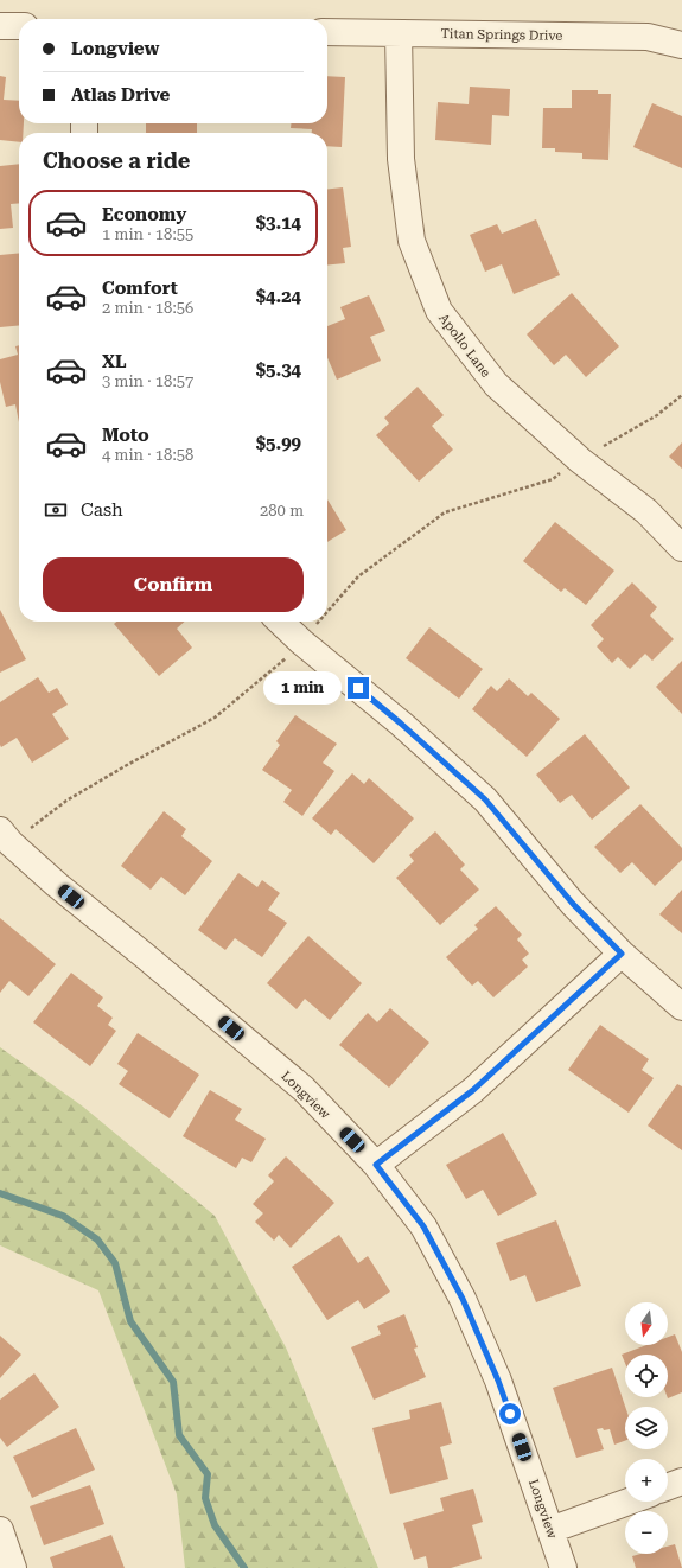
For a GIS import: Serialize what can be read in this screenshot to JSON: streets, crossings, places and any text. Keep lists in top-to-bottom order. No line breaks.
{"streets":{"street":["Titan Springs Drive","Apollo Lane","Longview"]},"crossings":[["Titan Springs Drive","Apollo Lane"]],"north":"bottom","page":{"banner":["Longview","Atlas Drive"],"heading":"Choose a ride","list":[{"name":"Economy","note":"1 min · 18:55","value":"$3.14"},{"name":"Comfort","note":"2 min · 18:56","value":"$4.24"},{"name":"XL","note":"3 min · 18:57","value":"$5.34"},{"name":"Moto","note":"4 min · 18:58","value":"$5.99"}],"pay":["Cash","280 m"],"buttons":"Confirm","bubble":"1 min","map_buttons":["+","−"]}}
